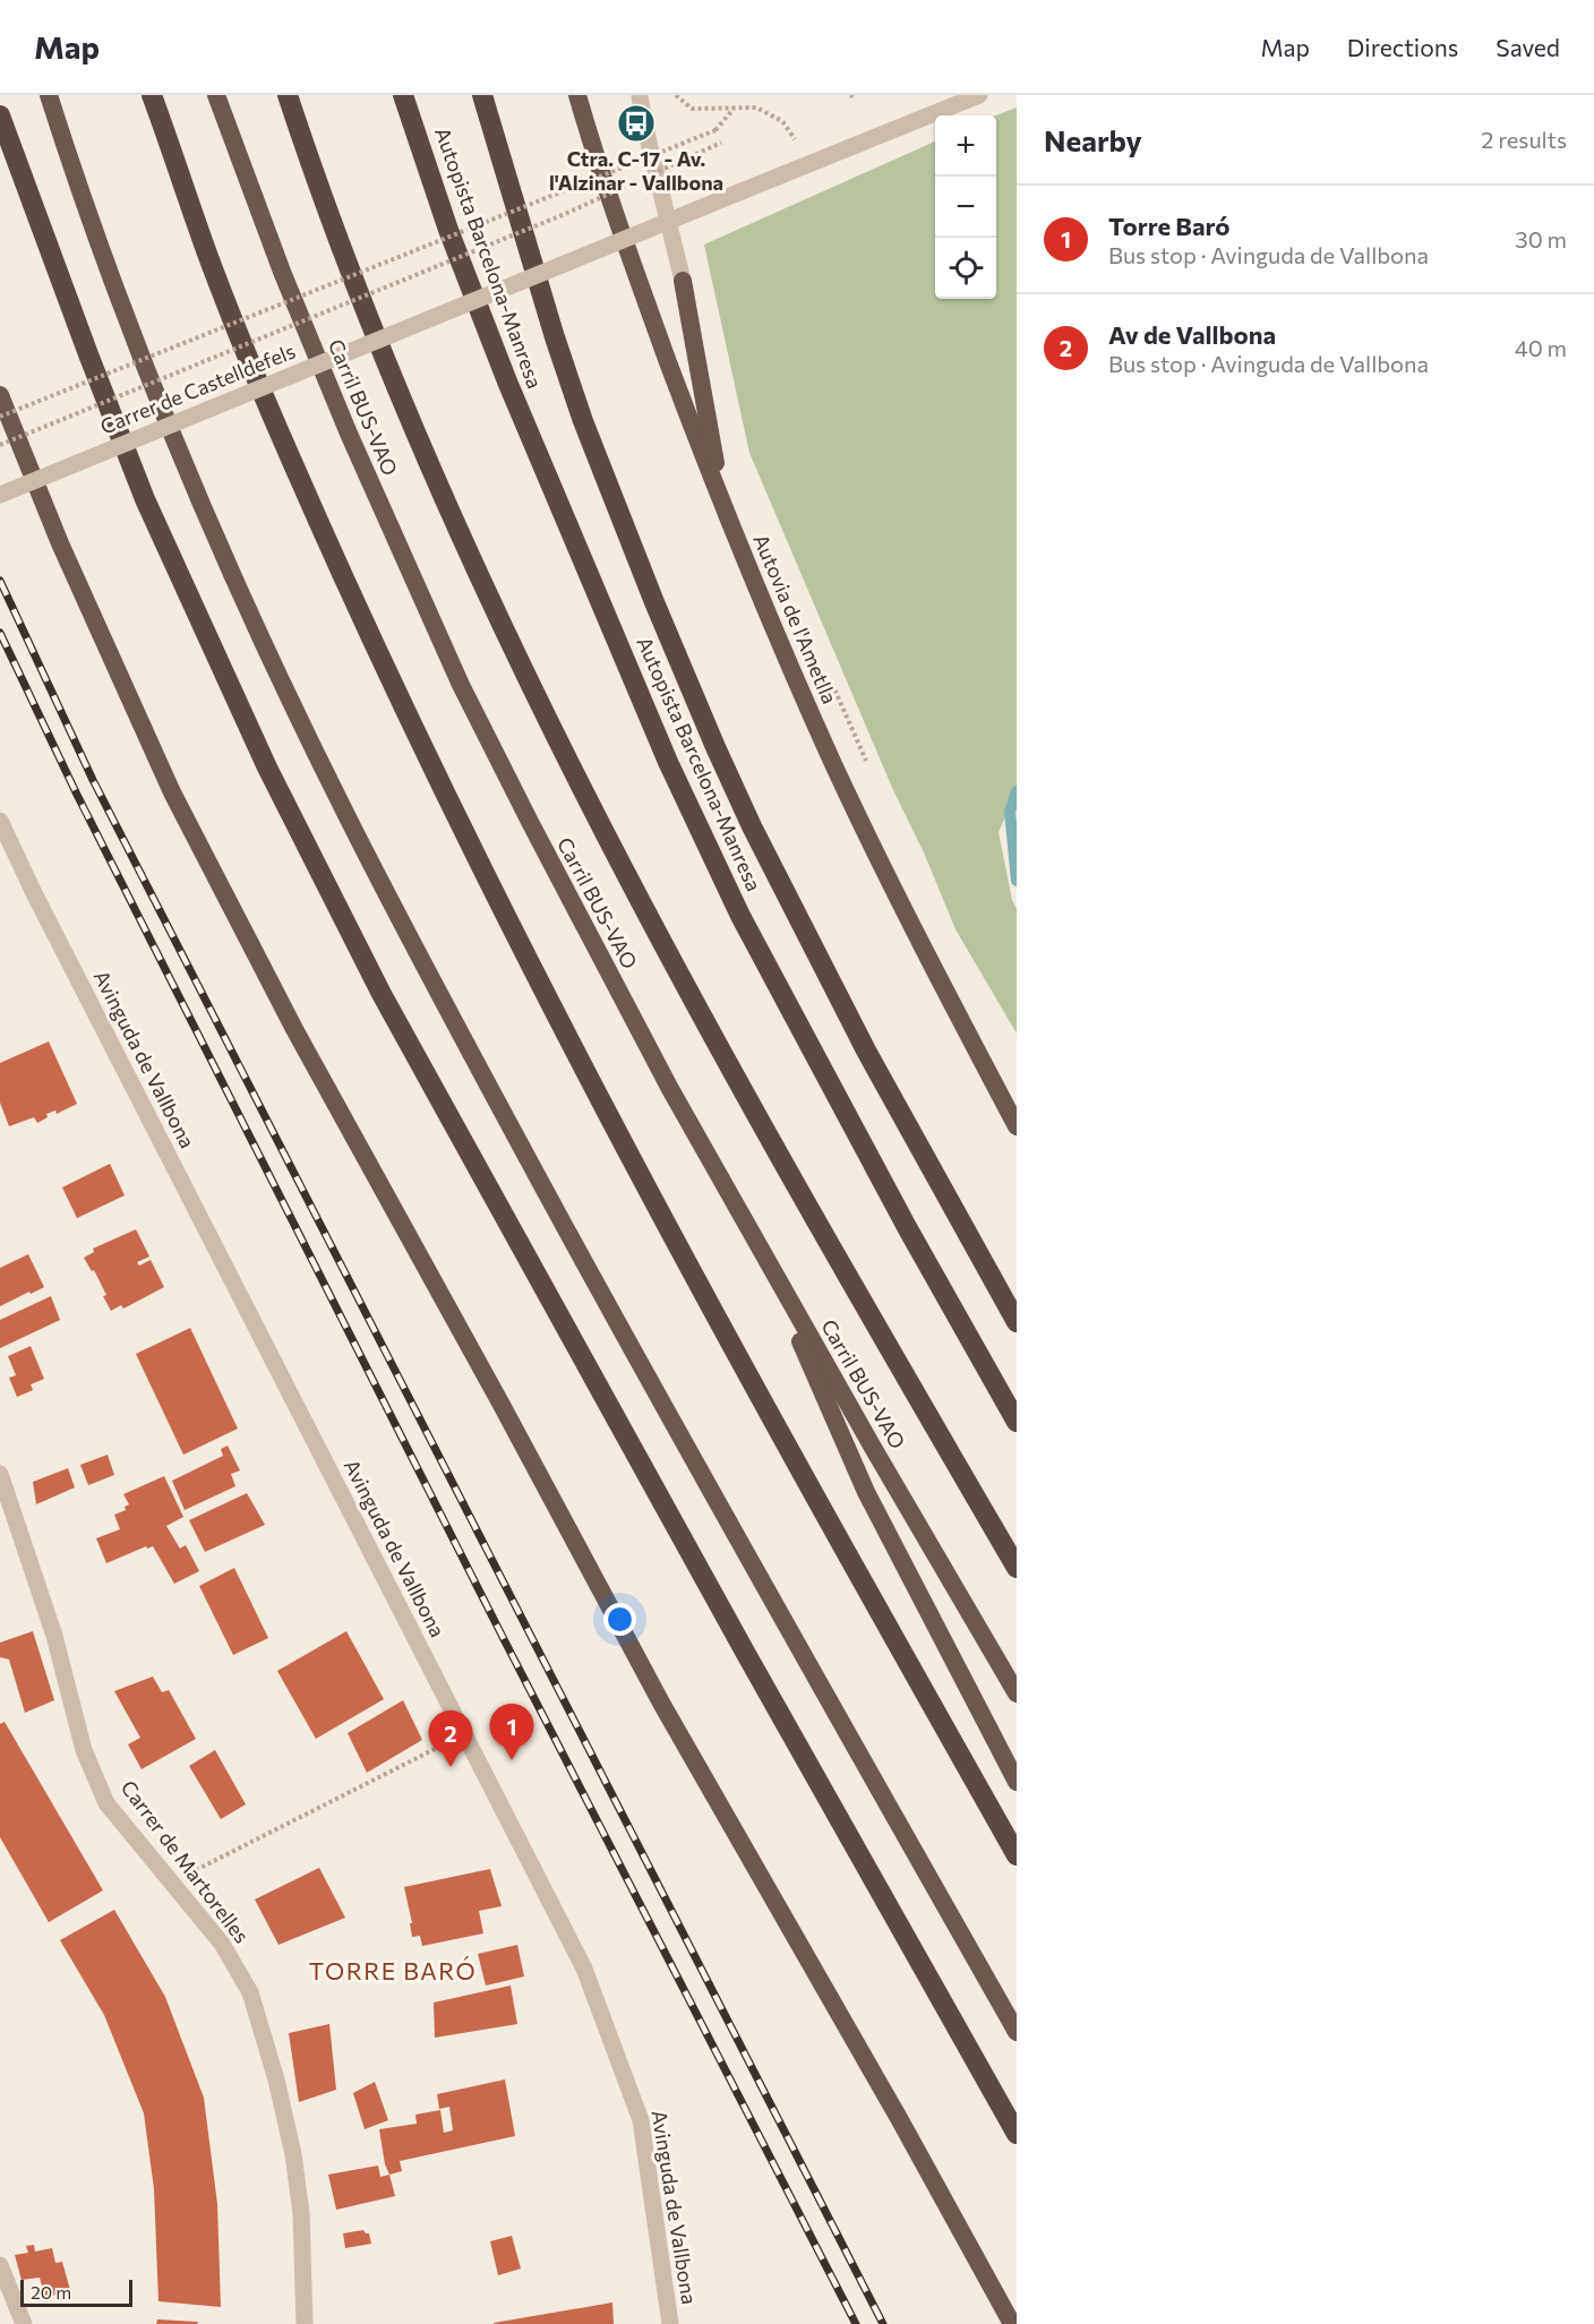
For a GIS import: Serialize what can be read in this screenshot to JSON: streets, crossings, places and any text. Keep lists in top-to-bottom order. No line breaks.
{"streets":{"highway":["Autopista Barcelona-Manresa","Carril BUS-VAO","Autovia de l'Ametlla"],"street":["Carrer de Castelldefels","Avinguda de Vallbona","Carrer de Martorelles"]},"districts":["TORRE BARÓ"],"places":{"bus stop":["Ctra. C-17 - Av. l'Alzinar - Vallbona"]},"scale_bar":"20 m","page":{"header":"Map","nav":["Map","Directions","Saved"],"heading":["Nearby","2 results"],"map_buttons":["+","−"],"list":[{"mark":"1","name":"Torre Baró","note":"Bus stop · Avinguda de Vallbona","value":"30 m"},{"mark":"2","name":"Av de Vallbona","note":"Bus stop · Avinguda de Vallbona","value":"40 m"}],"pins":["1","2"],"scale":"20 m"}}
